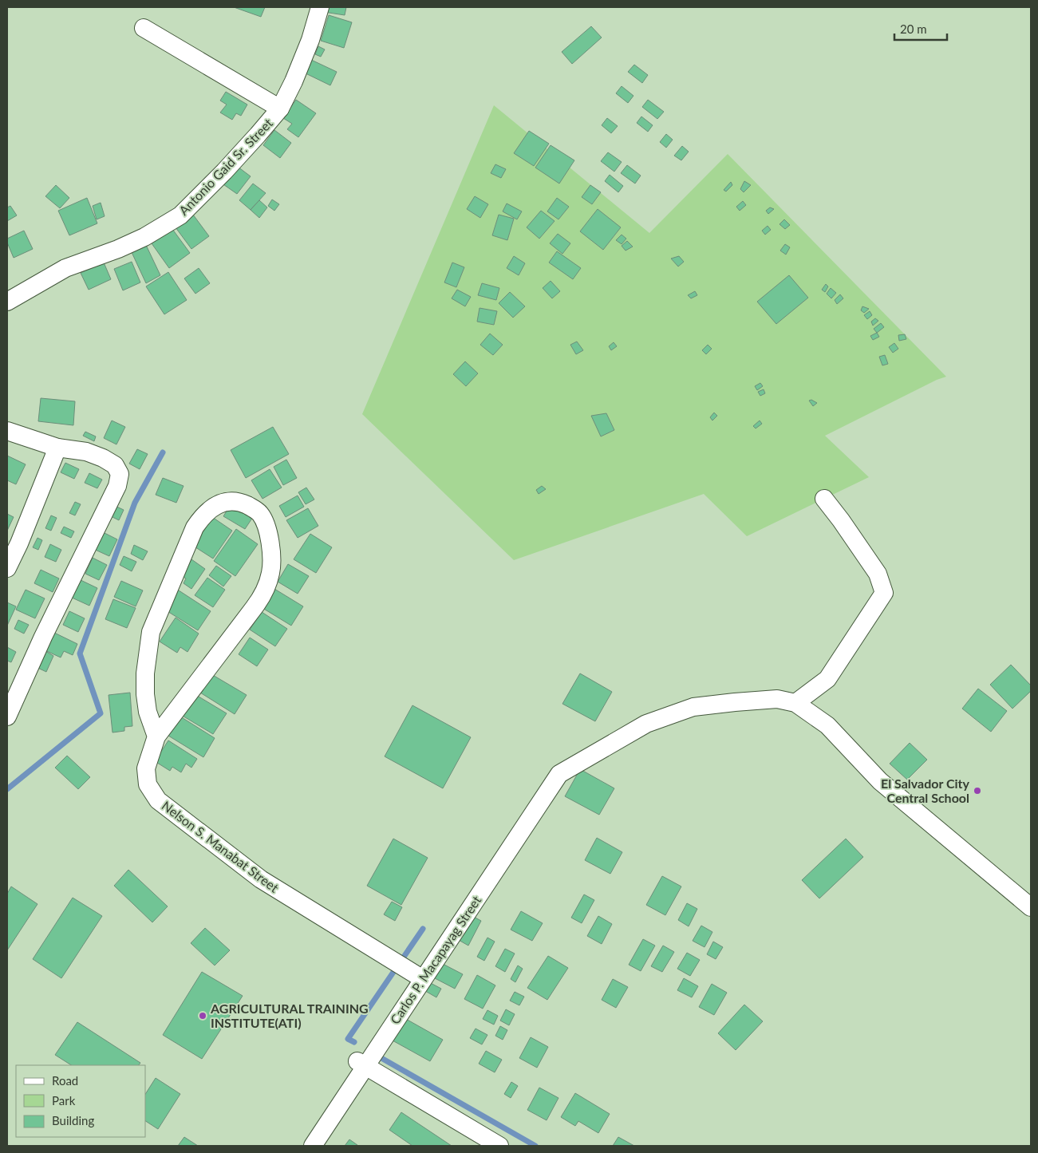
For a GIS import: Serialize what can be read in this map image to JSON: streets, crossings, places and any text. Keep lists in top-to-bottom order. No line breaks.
{"streets":{"street":["Antonio Gaid Sr. Street","Nelson S. Manabat Street","Carlos P. Macapayag Street"]},"crossings":[["Nelson S. Manabat Street","Carlos P. Macapayag Street"]],"places":["El Salvador City Central School","AGRICULTURAL TRAINING INSTITUTE(ATI)"],"legend":["Road","Park","Building"],"scale_bar":"20 m"}
